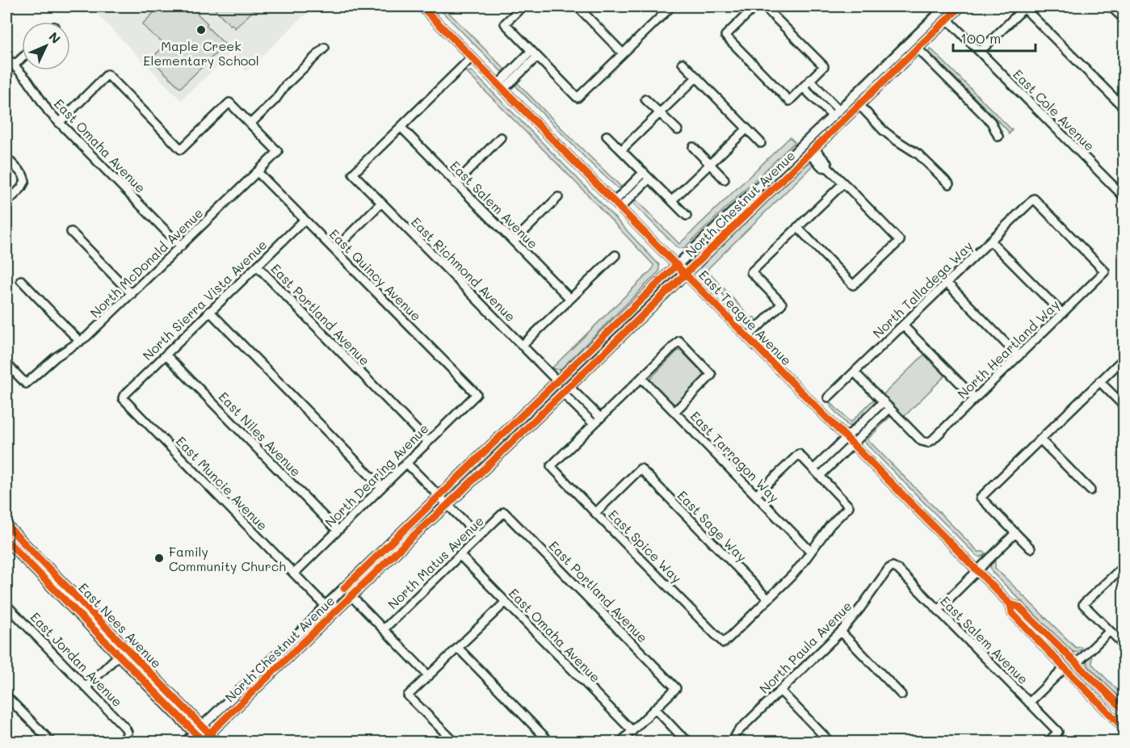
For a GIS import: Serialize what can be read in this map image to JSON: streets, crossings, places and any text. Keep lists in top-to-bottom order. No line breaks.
{"streets":{"main road":["North Chestnut Avenue","East Nees Avenue"],"street":["East Cole Avenue","East Omaha Avenue","East Salem Avenue","North McDonald Avenue","East Richmond Avenue","East Quincy Avenue","North Talladega Way","North Sierra Vista Avenue","East Portland Avenue","East Teague Avenue","North Heartland Way","East Niles Avenue","East Tarragon Way","North Dearing Avenue","East Muncie Avenue","East Sage Way","East Spice Way","North Matus Avenue","North Paula Avenue","East Jordan Avenue"]},"crossings":[["East Cole Avenue","North Chestnut Avenue"],["East Omaha Avenue","North McDonald Avenue"],["East Omaha Avenue","North Matus Avenue"],["North Chestnut Avenue","East Richmond Avenue"],["North Chestnut Avenue","East Teague Avenue"],["North Chestnut Avenue","East Muncie Avenue"],["North Chestnut Avenue","East Nees Avenue"],["East Salem Avenue","East Richmond Avenue"],["East Salem Avenue","North Paula Avenue"],["North McDonald Avenue","East Quincy Avenue"],["East Quincy Avenue","North Sierra Vista Avenue"],["East Quincy Avenue","North Dearing Avenue"],["North Talladega Way","North Heartland Way"],["North Sierra Vista Avenue","East Portland Avenue"],["North Sierra Vista Avenue","East Niles Avenue"],["North Sierra Vista Avenue","East Muncie Avenue"],["East Portland Avenue","North Dearing Avenue"],["East Portland Avenue","North Matus Avenue"],["East Niles Avenue","North Dearing Avenue"],["North Dearing Avenue","East Muncie Avenue"],["East Sage Way","East Spice Way"]],"places":["Maple Creek Elementary School","Family Community Church"],"scale_bar":"100 m","north":"top right"}
